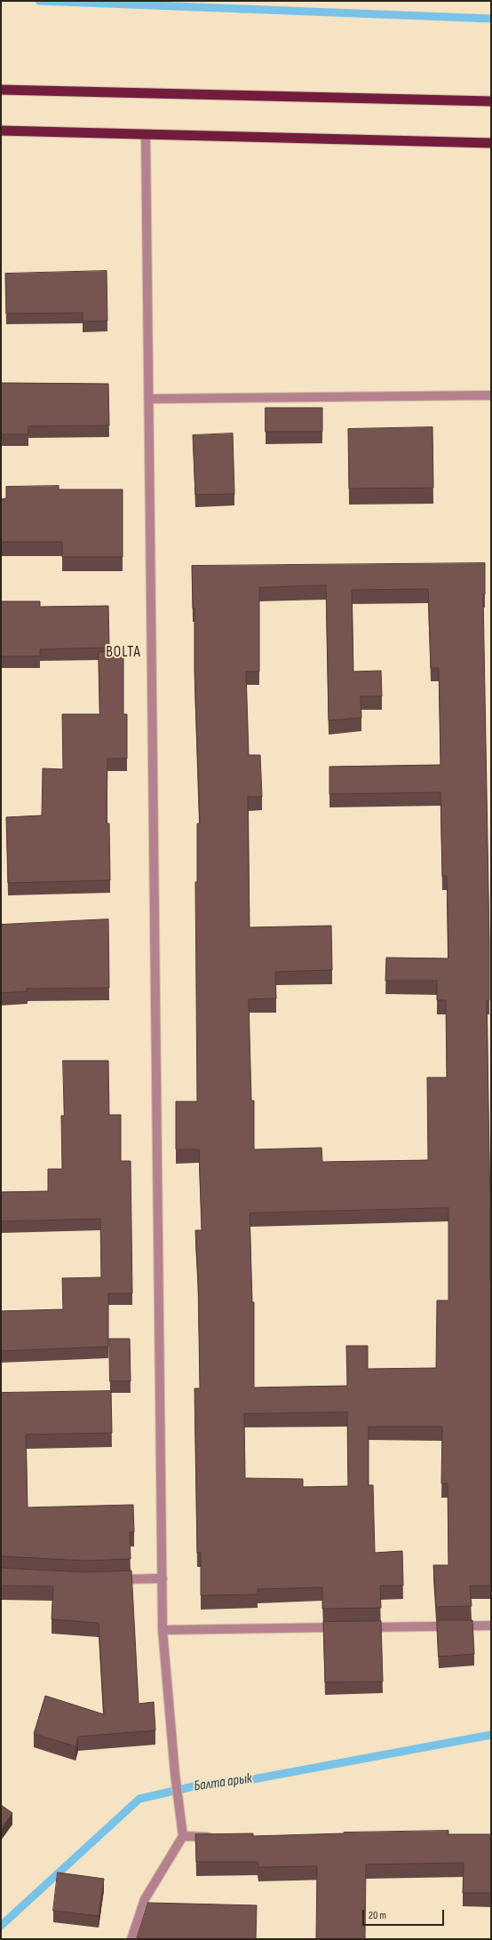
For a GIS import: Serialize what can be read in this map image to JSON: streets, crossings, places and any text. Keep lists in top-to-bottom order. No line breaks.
{"districts":["BOLTA"],"water":["Балта арык"],"scale_bar":"20 m"}
